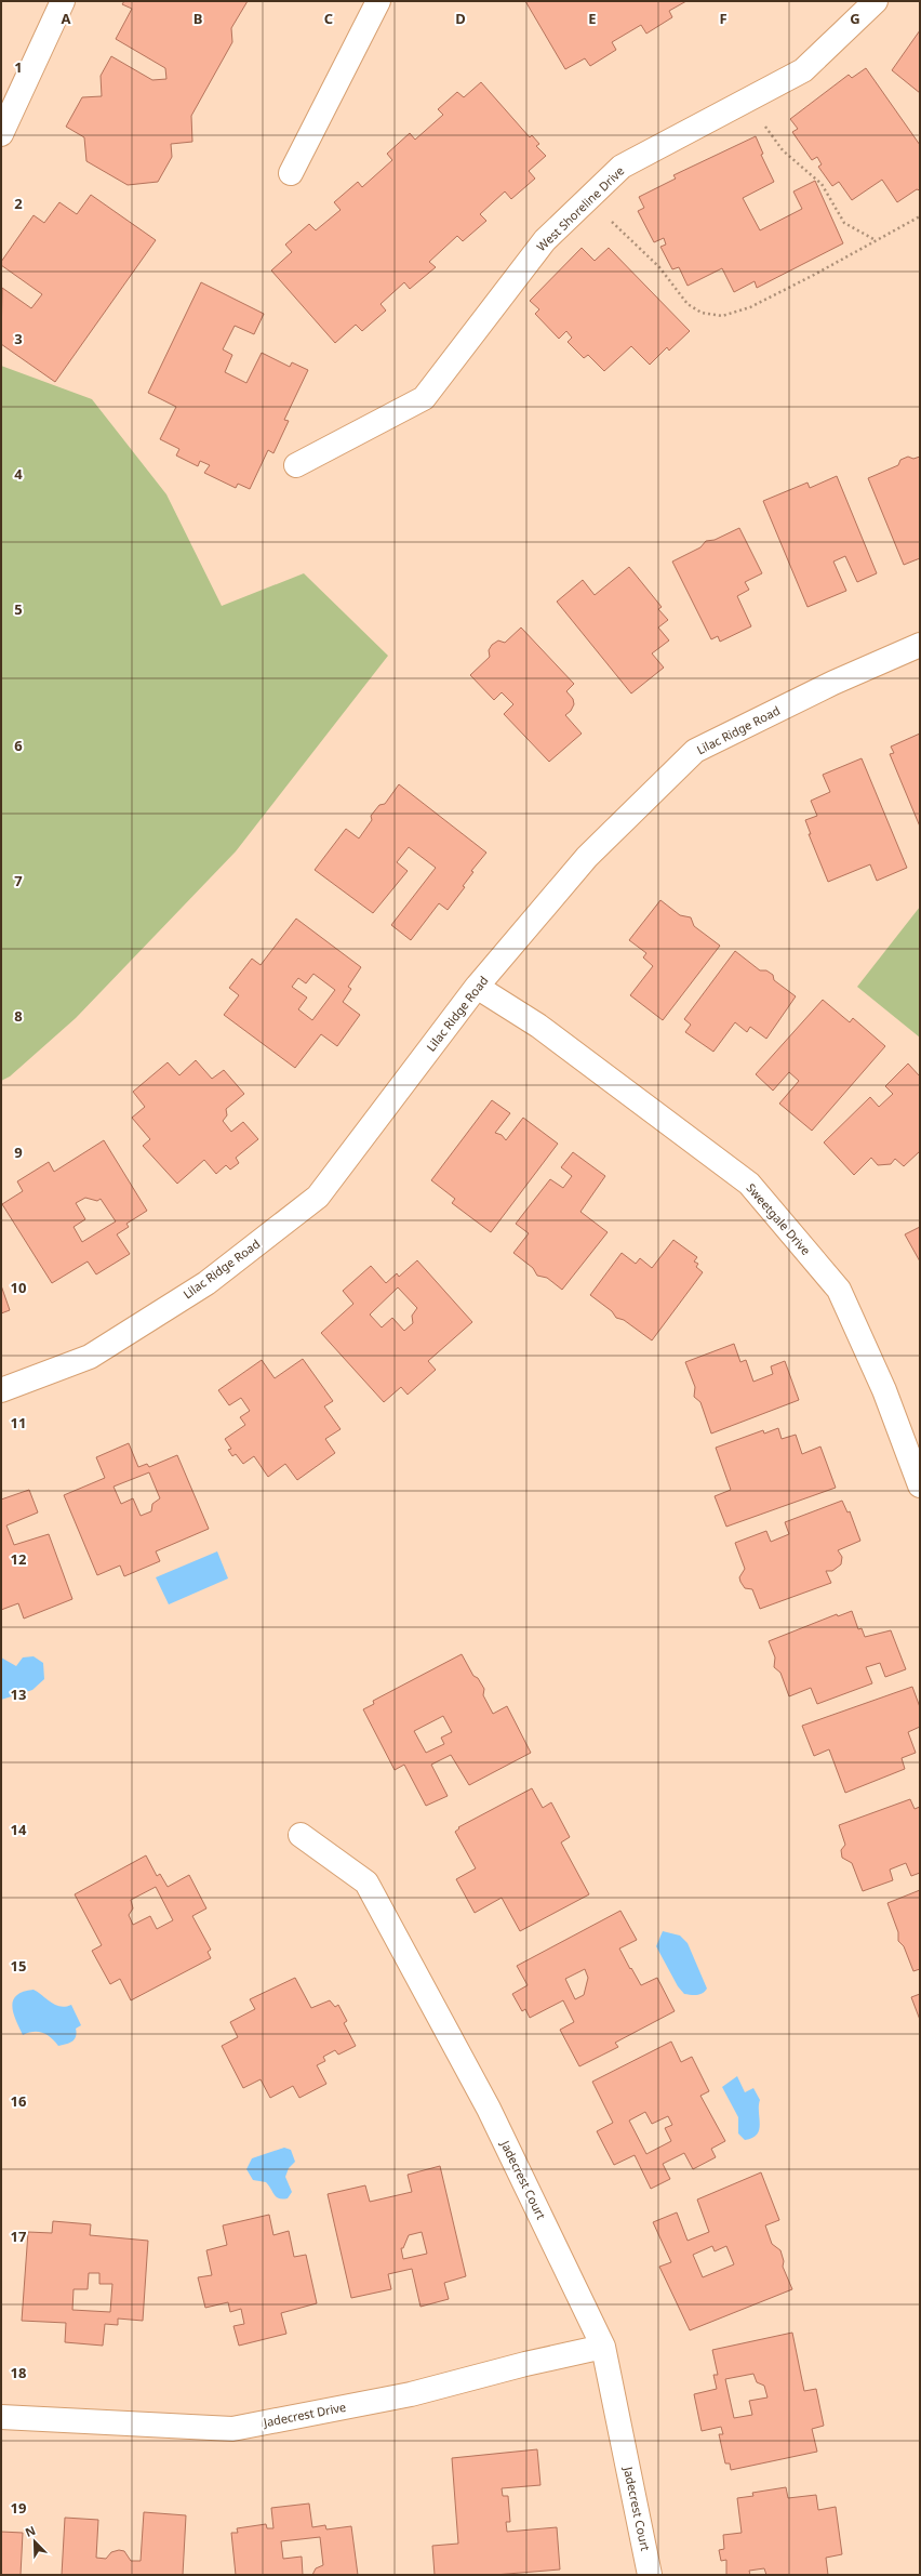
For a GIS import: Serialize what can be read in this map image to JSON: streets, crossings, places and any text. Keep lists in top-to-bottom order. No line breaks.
{"streets":{"street":["West Shoreline Drive","Lilac Ridge Road","Sweetgale Drive","Jadecrest Court","Jadecrest Drive"]},"crossings":[["Lilac Ridge Road","Sweetgale Drive"],["Jadecrest Court","Jadecrest Drive"]],"north":"top left","grid":{"columns":["A","B","C","D","E","F","G"],"rows":["1","2","3","4","5","6","7","8","9","10","11","12","13","14","15","16","17","18","19"]}}
